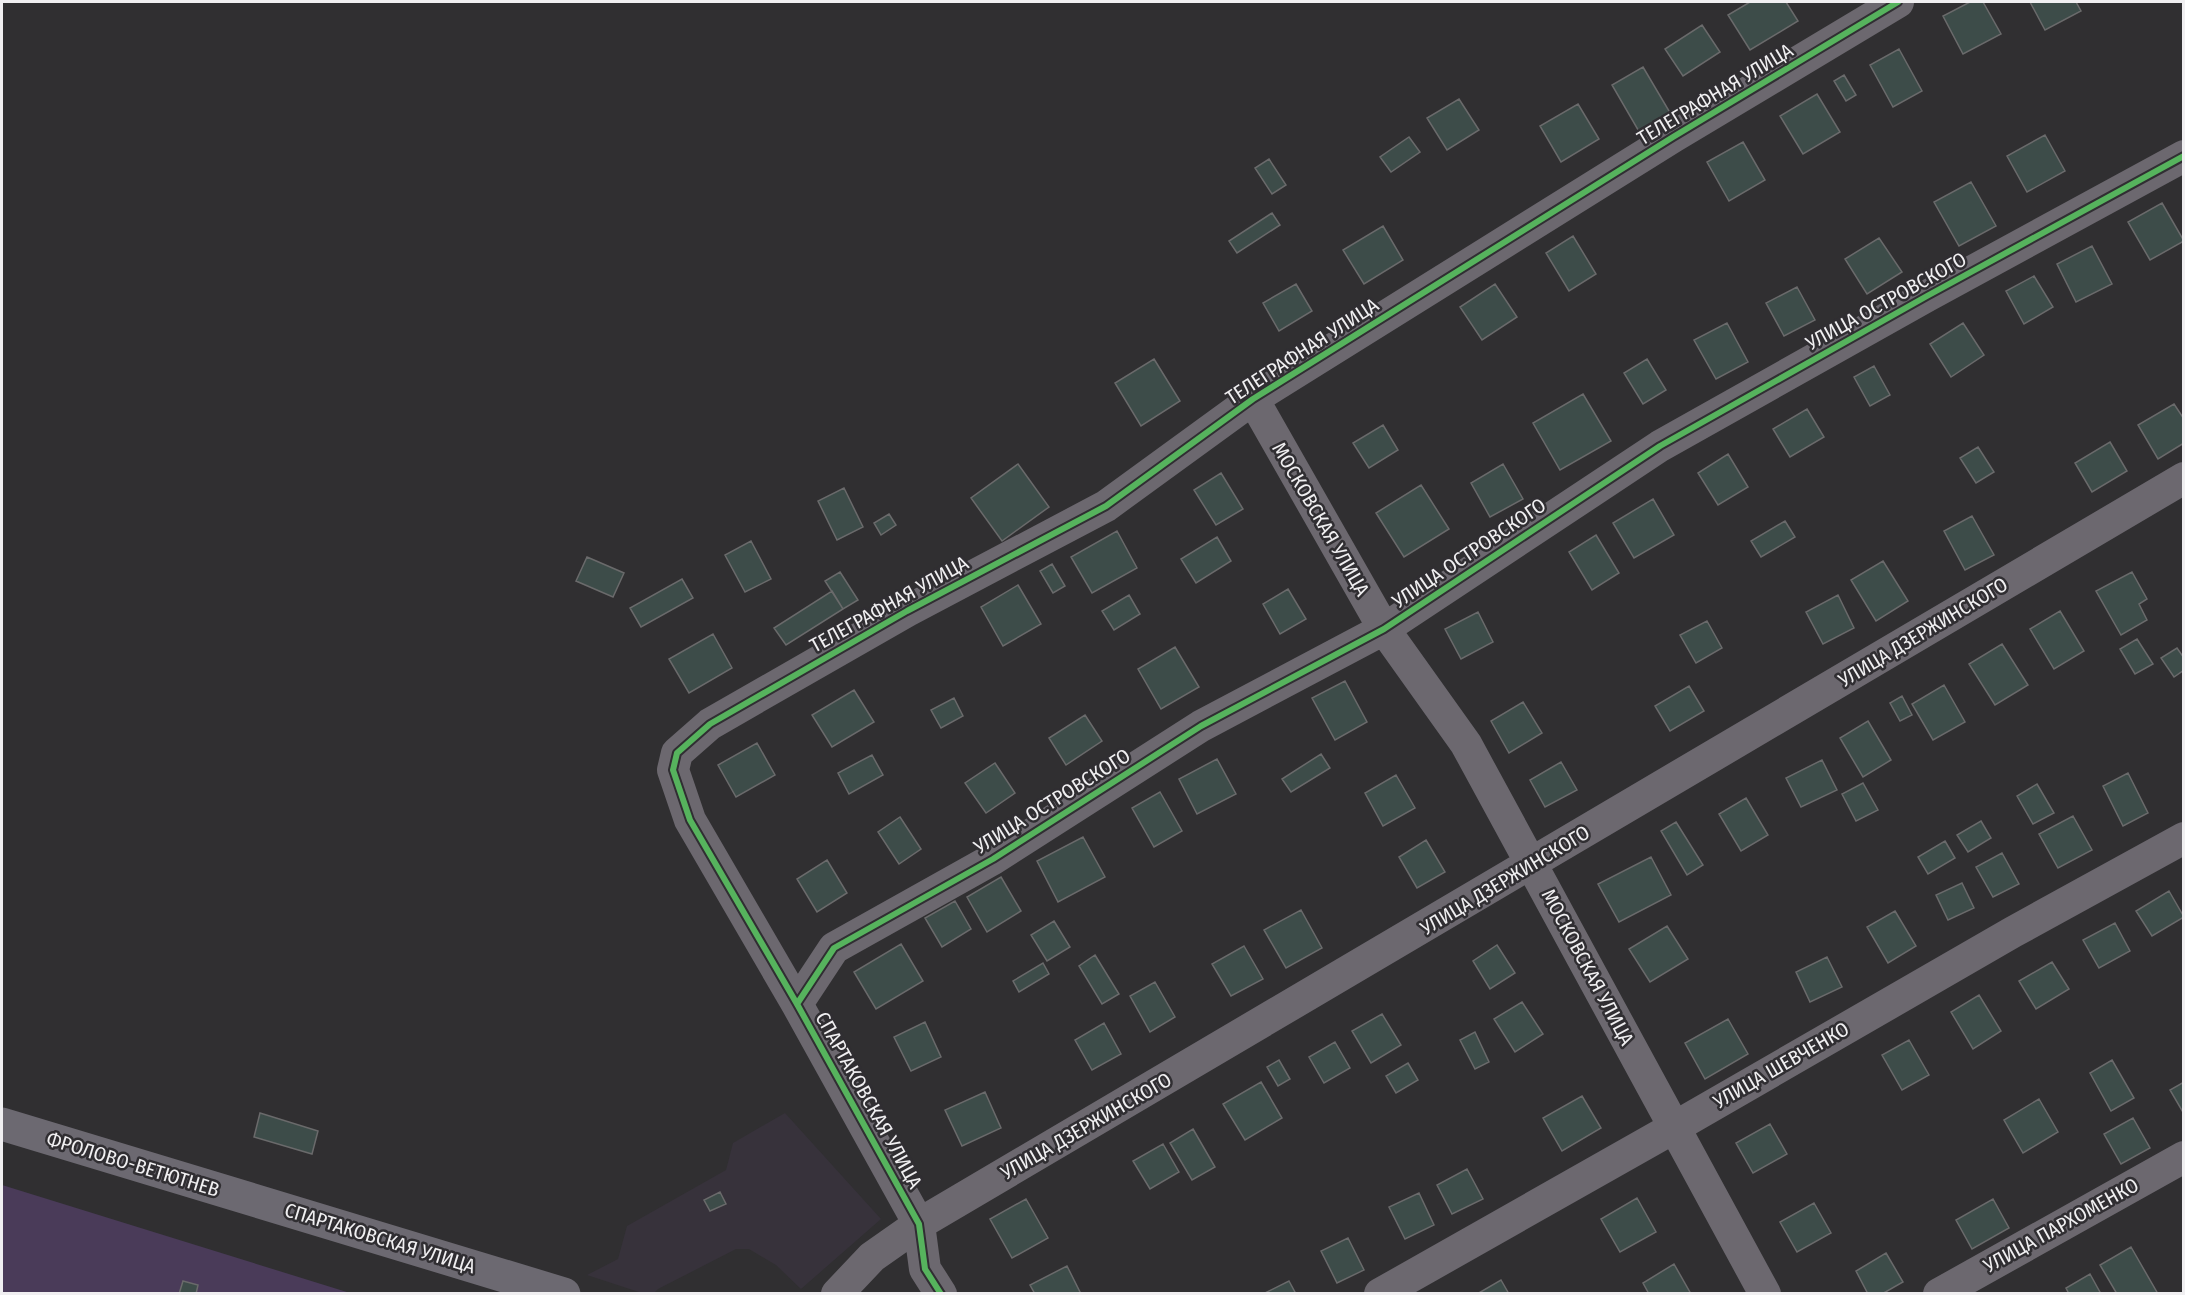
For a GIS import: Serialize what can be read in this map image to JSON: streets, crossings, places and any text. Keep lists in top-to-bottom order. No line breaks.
{"streets":{"main road":["СПАРТАКОВСКАЯ УЛИЦА","ФРОЛОВО-ВЕТЮТНЕВ"],"street":["ТЕЛЕГРАФНАЯ УЛИЦА","УЛИЦА ОСТРОВСКОГО","МОСКОВСКАЯ УЛИЦА","УЛИЦА ДЗЕРЖИНСКОГО","УЛИЦА ШЕВЧЕНКО","УЛИЦА ПАРХОМЕНКО"]},"crossings":[["ТЕЛЕГРАФНАЯ УЛИЦА","МОСКОВСКАЯ УЛИЦА"],["ТЕЛЕГРАФНАЯ УЛИЦА","СПАРТАКОВСКАЯ УЛИЦА"],["УЛИЦА ОСТРОВСКОГО","МОСКОВСКАЯ УЛИЦА"],["УЛИЦА ОСТРОВСКОГО","СПАРТАКОВСКАЯ УЛИЦА"],["МОСКОВСКАЯ УЛИЦА","УЛИЦА ДЗЕРЖИНСКОГО"],["МОСКОВСКАЯ УЛИЦА","УЛИЦА ШЕВЧЕНКО"],["УЛИЦА ДЗЕРЖИНСКОГО","СПАРТАКОВСКАЯ УЛИЦА"],["СПАРТАКОВСКАЯ УЛИЦА","ФРОЛОВО-ВЕТЮТНЕВ"]]}
